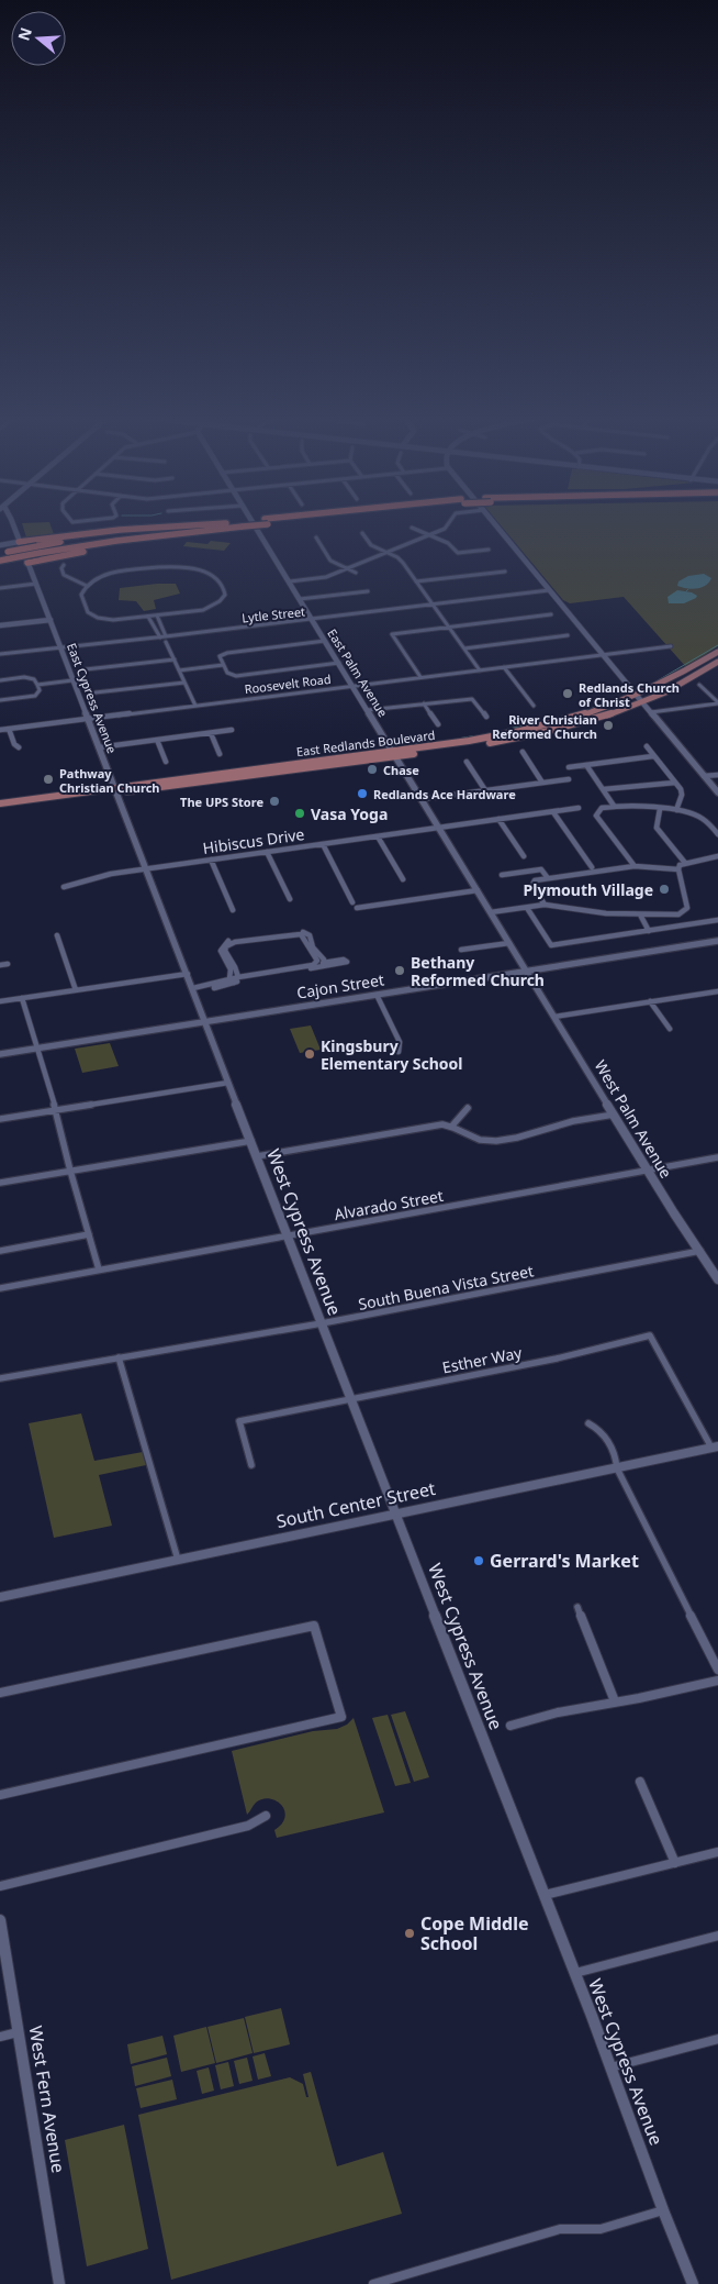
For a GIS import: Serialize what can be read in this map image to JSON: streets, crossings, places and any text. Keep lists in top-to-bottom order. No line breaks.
{"streets":{"main road":["East Palm Avenue","East Cypress Avenue","East Redlands Boulevard","Cajon Street","West Palm Avenue","West Cypress Avenue","South Center Street","West Fern Avenue"],"street":["Lytle Street","Roosevelt Road","Hibiscus Drive","Alvarado Street","South Buena Vista Street","Esther Way"]},"crossings":[["Lytle Street","East Palm Avenue"],["Lytle Street","East Cypress Avenue"],["East Palm Avenue","Roosevelt Road"],["East Palm Avenue","East Redlands Boulevard"],["East Palm Avenue","Hibiscus Drive"],["East Palm Avenue","Cajon Street"],["East Palm Avenue","West Palm Avenue"],["Roosevelt Road","East Cypress Avenue"],["East Cypress Avenue","East Redlands Boulevard"],["East Cypress Avenue","Hibiscus Drive"],["East Cypress Avenue","Cajon Street"],["East Cypress Avenue","West Cypress Avenue"],["Cajon Street","West Palm Avenue"],["Cajon Street","West Cypress Avenue"],["West Palm Avenue","Alvarado Street"],["West Palm Avenue","South Buena Vista Street"],["Alvarado Street","West Cypress Avenue"],["West Cypress Avenue","South Buena Vista Street"],["West Cypress Avenue","Esther Way"],["West Cypress Avenue","South Center Street"],["Esther Way","South Center Street"]],"places":["Redlands Church of Christ","River Christian Reformed Church","Chase","Pathway Christian Church","Redlands Ace Hardware","The UPS Store","Vasa Yoga","Plymouth Village","Bethany Reformed Church","Kingsbury Elementary School","Gerrard's Market","Cope Middle School"],"north":"left"}
